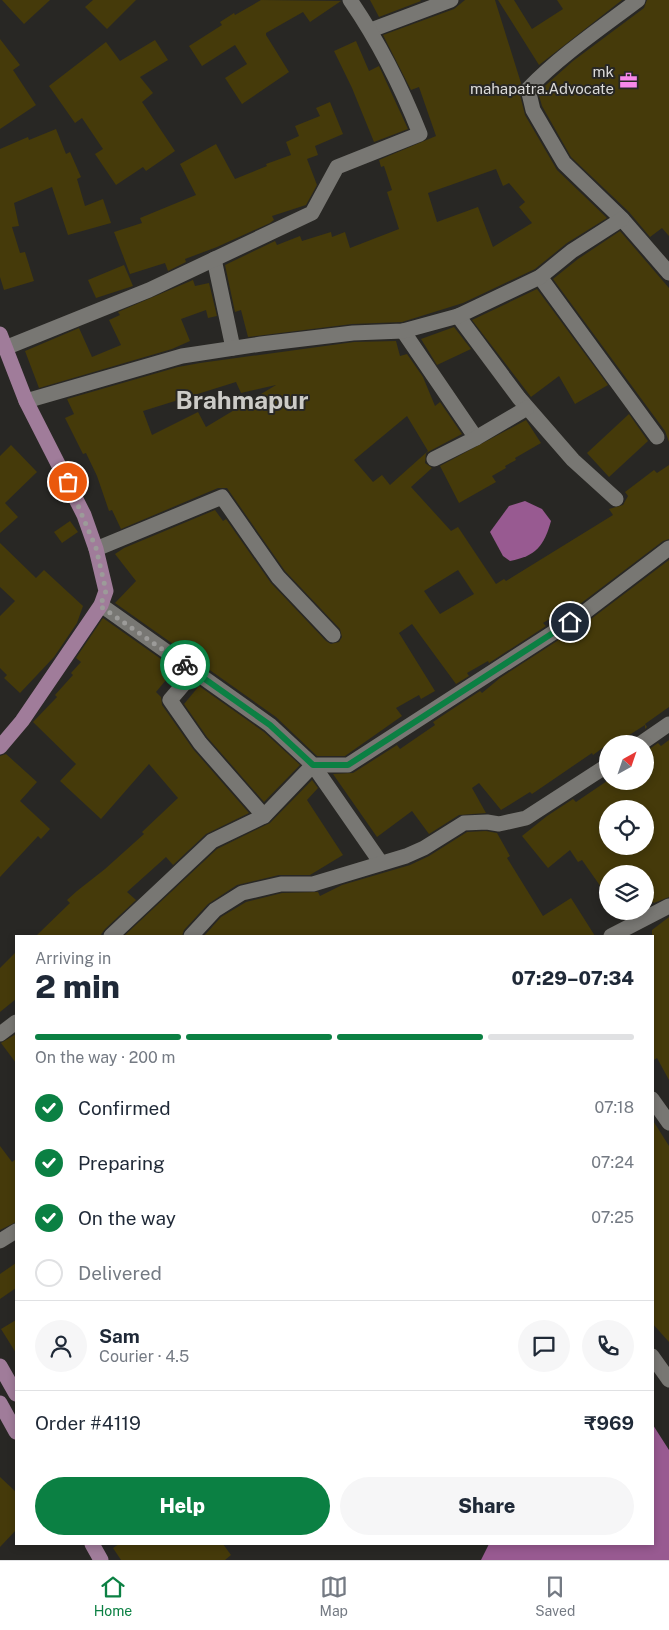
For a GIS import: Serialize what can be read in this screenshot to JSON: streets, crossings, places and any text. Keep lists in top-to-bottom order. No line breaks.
{"districts":["Brahmapur"],"places":{"office":["mk mahapatra.Advocate"]},"north":"top right","page":{"heading":["2 min","Arriving in","07:29–07:34"],"panel":["Sam","Courier · 4.5","Order #4119","₹969"],"bar":"On the way · 200 m","list":[["Confirmed","07:18"],["Preparing","07:24"],["On the way","07:25"],"Delivered"],"buttons":["Help","Share"],"tabs":["Home","Map","Saved"]}}
